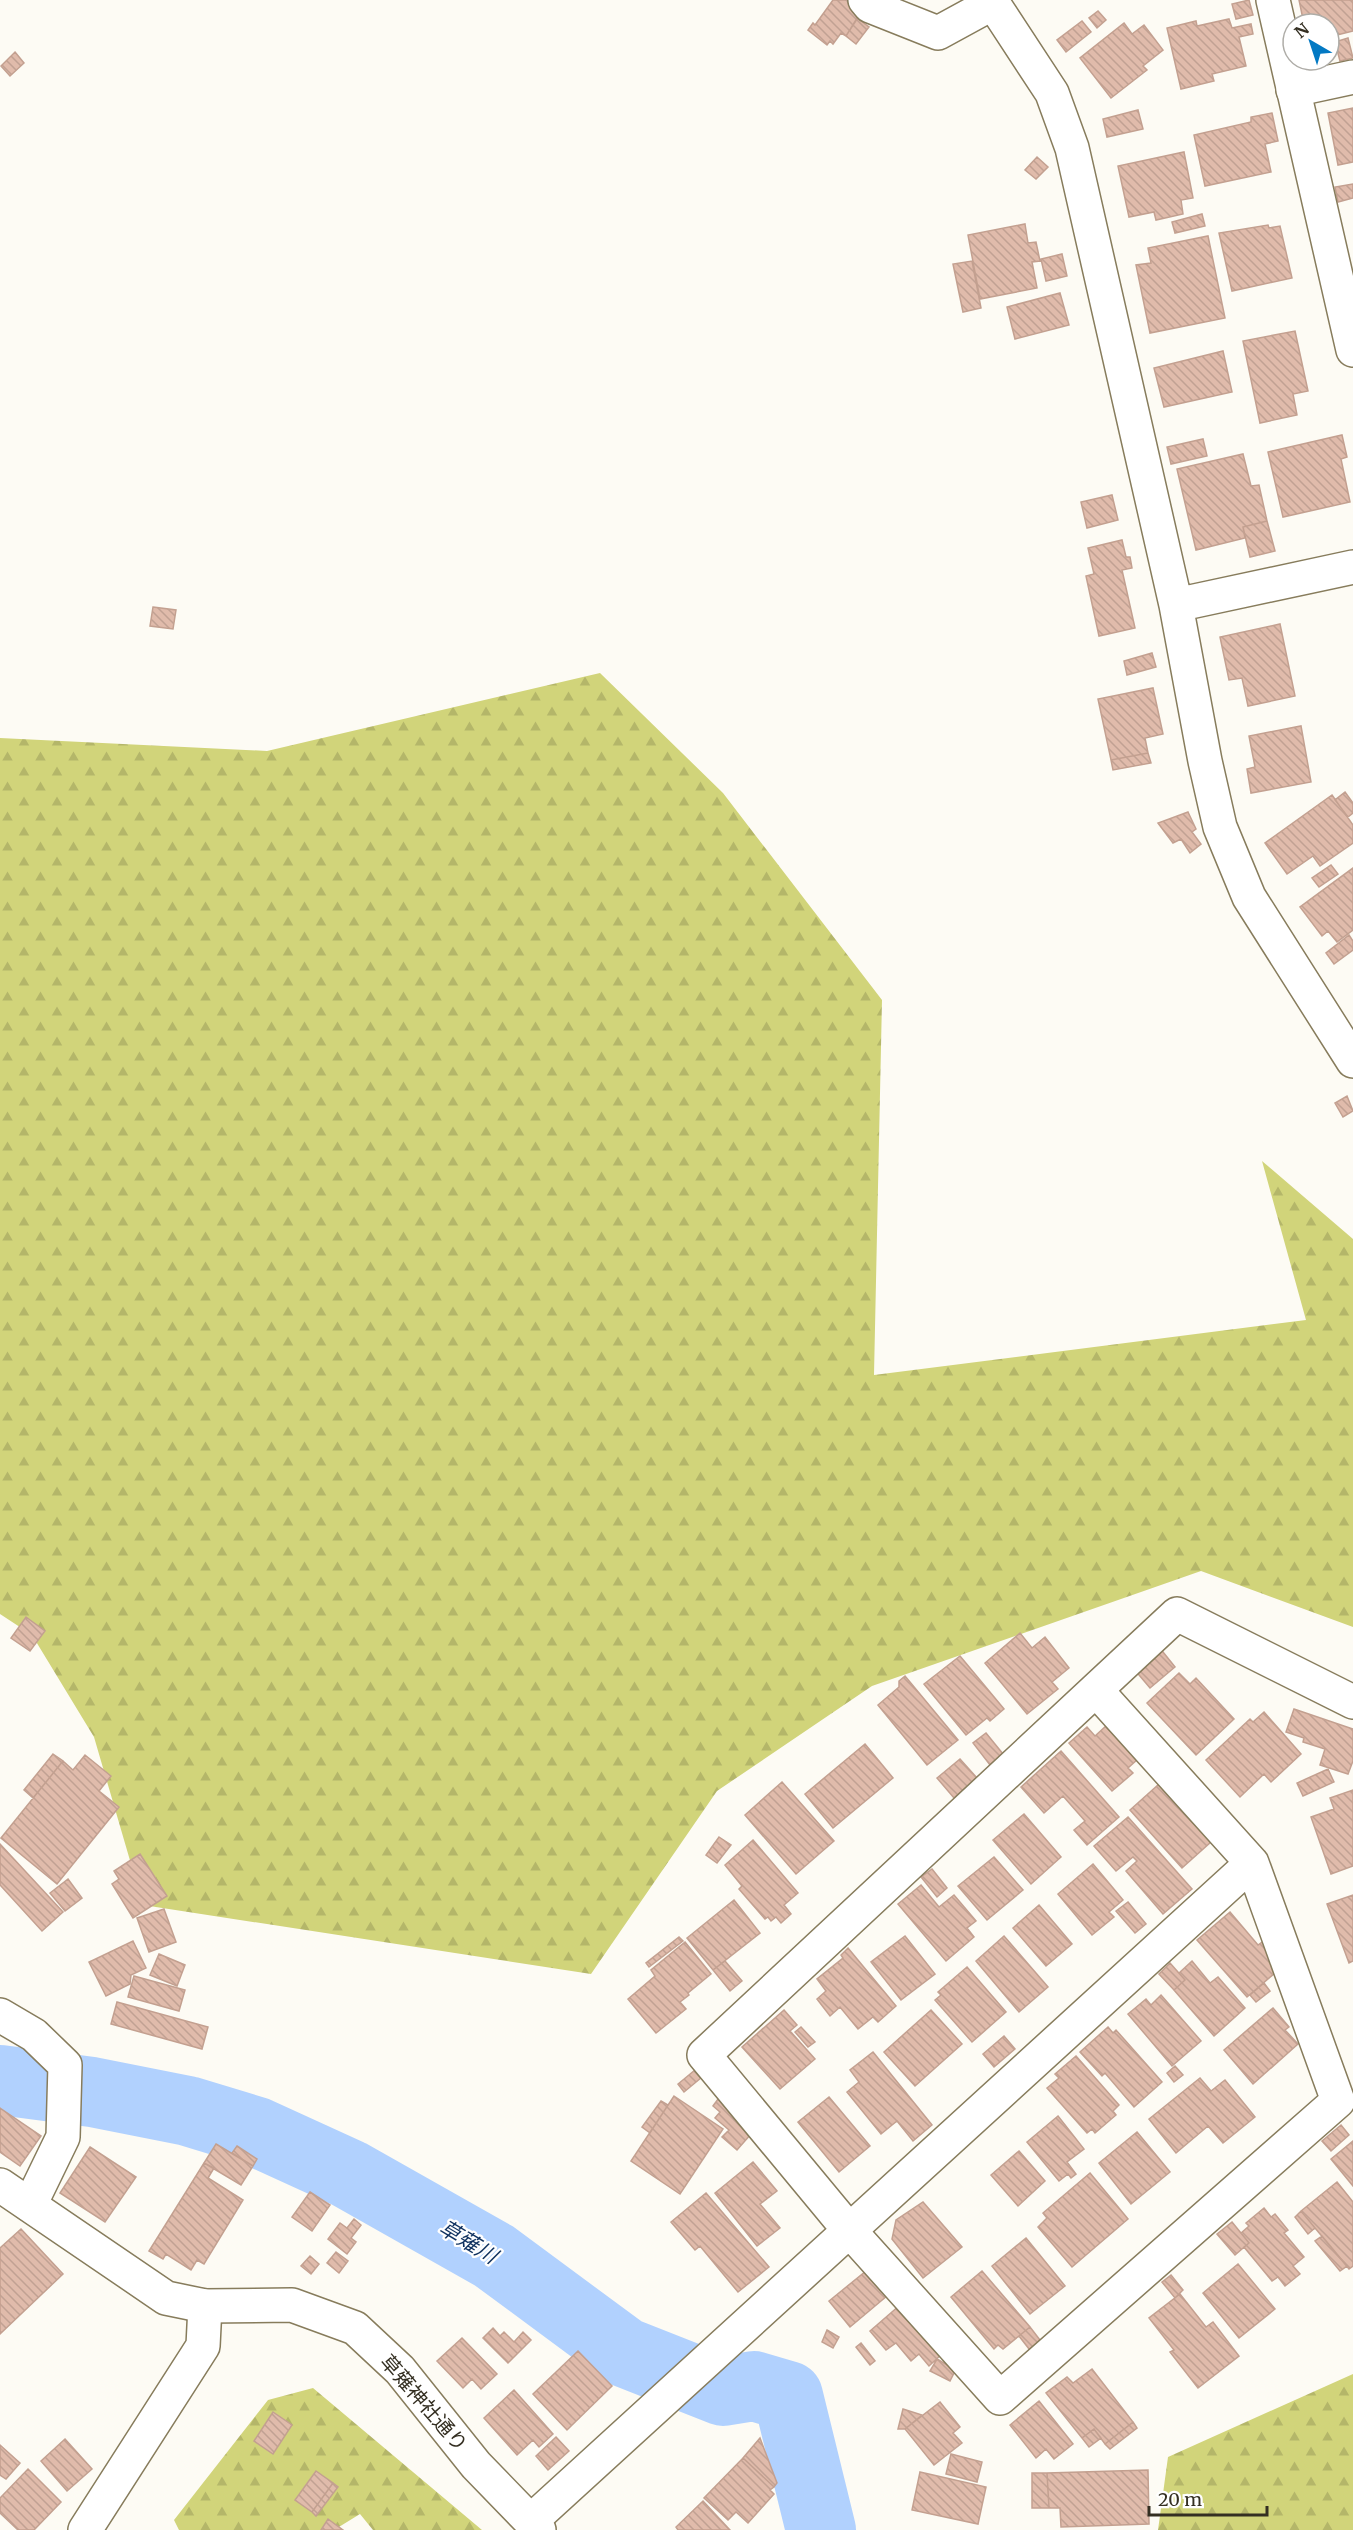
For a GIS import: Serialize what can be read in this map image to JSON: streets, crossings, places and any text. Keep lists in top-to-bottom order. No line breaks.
{"streets":{"street":["草薙神社通り"]},"water":["草薙川"],"scale_bar":"20 m","north":"top left"}
